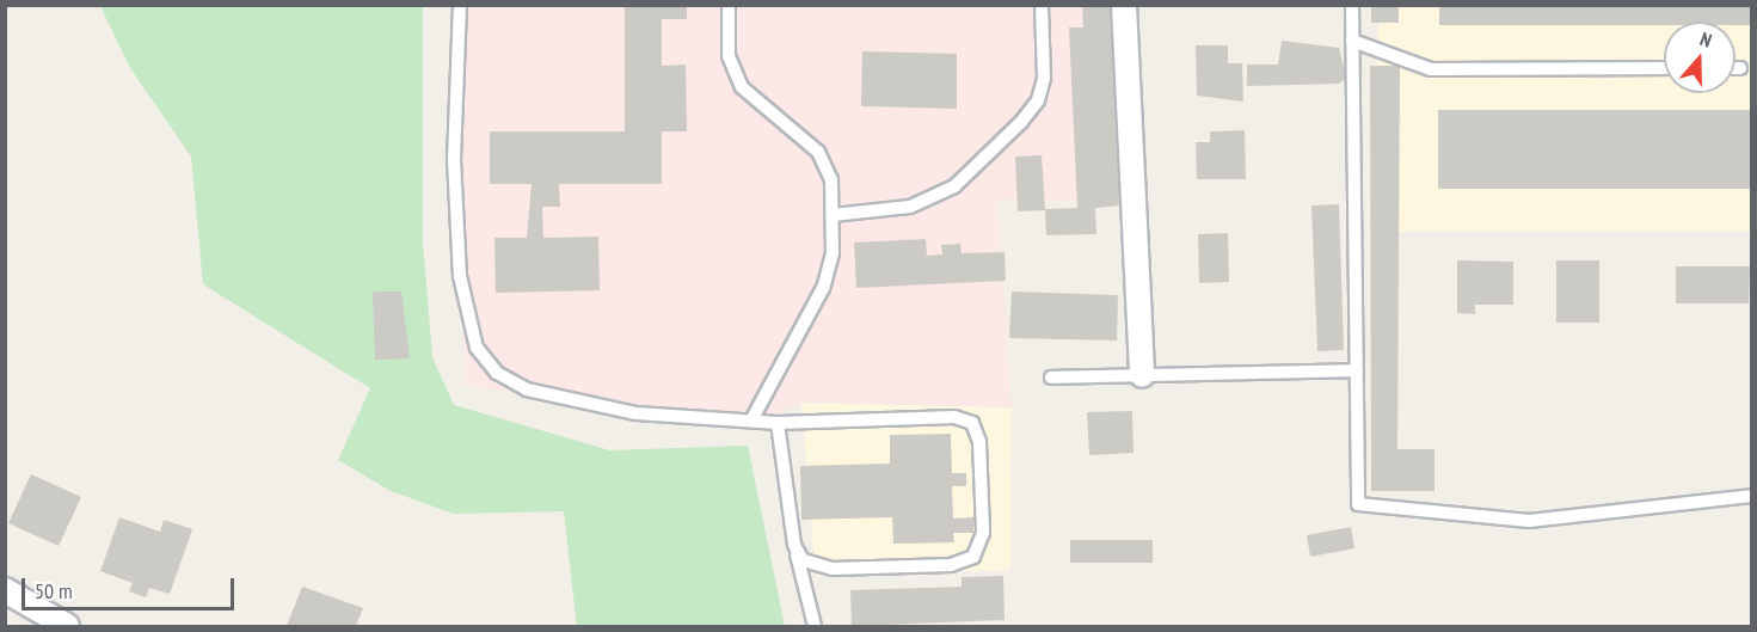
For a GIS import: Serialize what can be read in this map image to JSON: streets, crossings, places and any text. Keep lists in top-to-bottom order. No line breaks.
{"scale_bar":"50 m","north":"top"}
